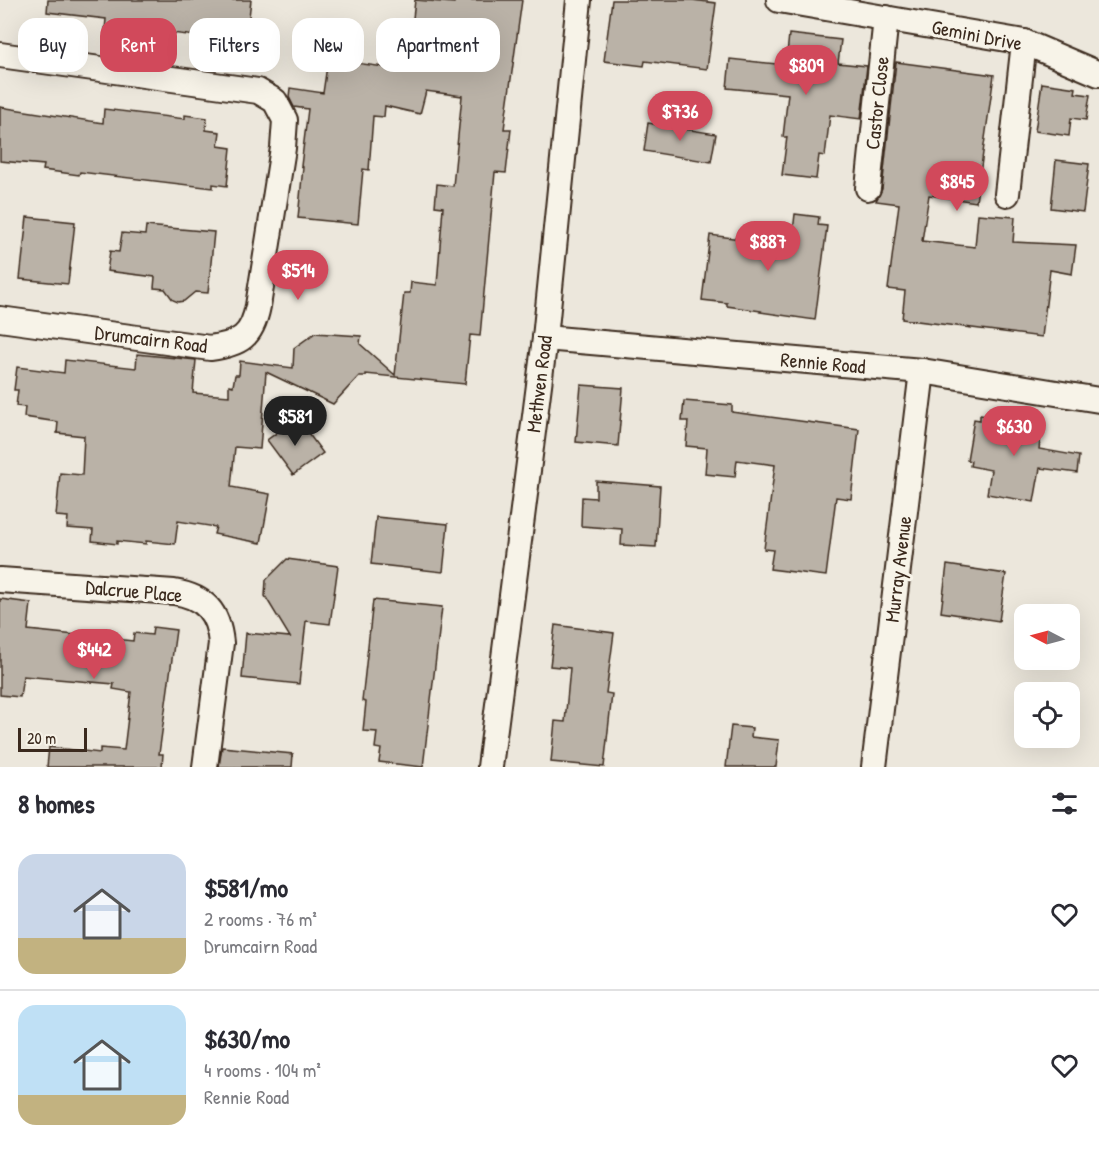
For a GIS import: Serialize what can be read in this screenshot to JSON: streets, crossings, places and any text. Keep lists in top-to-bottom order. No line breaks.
{"streets":{"street":["Gemini Drive","Castor Close","Drumcairn Road","Rennie Road","Methven Road","Murray Avenue","Dalcrue Place"]},"crossings":[["Gemini Drive","Castor Close"],["Rennie Road","Methven Road"],["Rennie Road","Murray Avenue"]],"scale_bar":"20 m","north":"left","page":{"chip":["Buy","Rent","Filters","New","Apartment"],"price":["$809","$736","$845","$887","$514","$581","$630","$442"],"scale":"20 m","heading":"8 homes","list":[{"name":"$581/mo","note":"2 rooms · 76 m² · Drumcairn Road"},{"name":"$630/mo","note":"4 rooms · 104 m² · Rennie Road"}]}}
